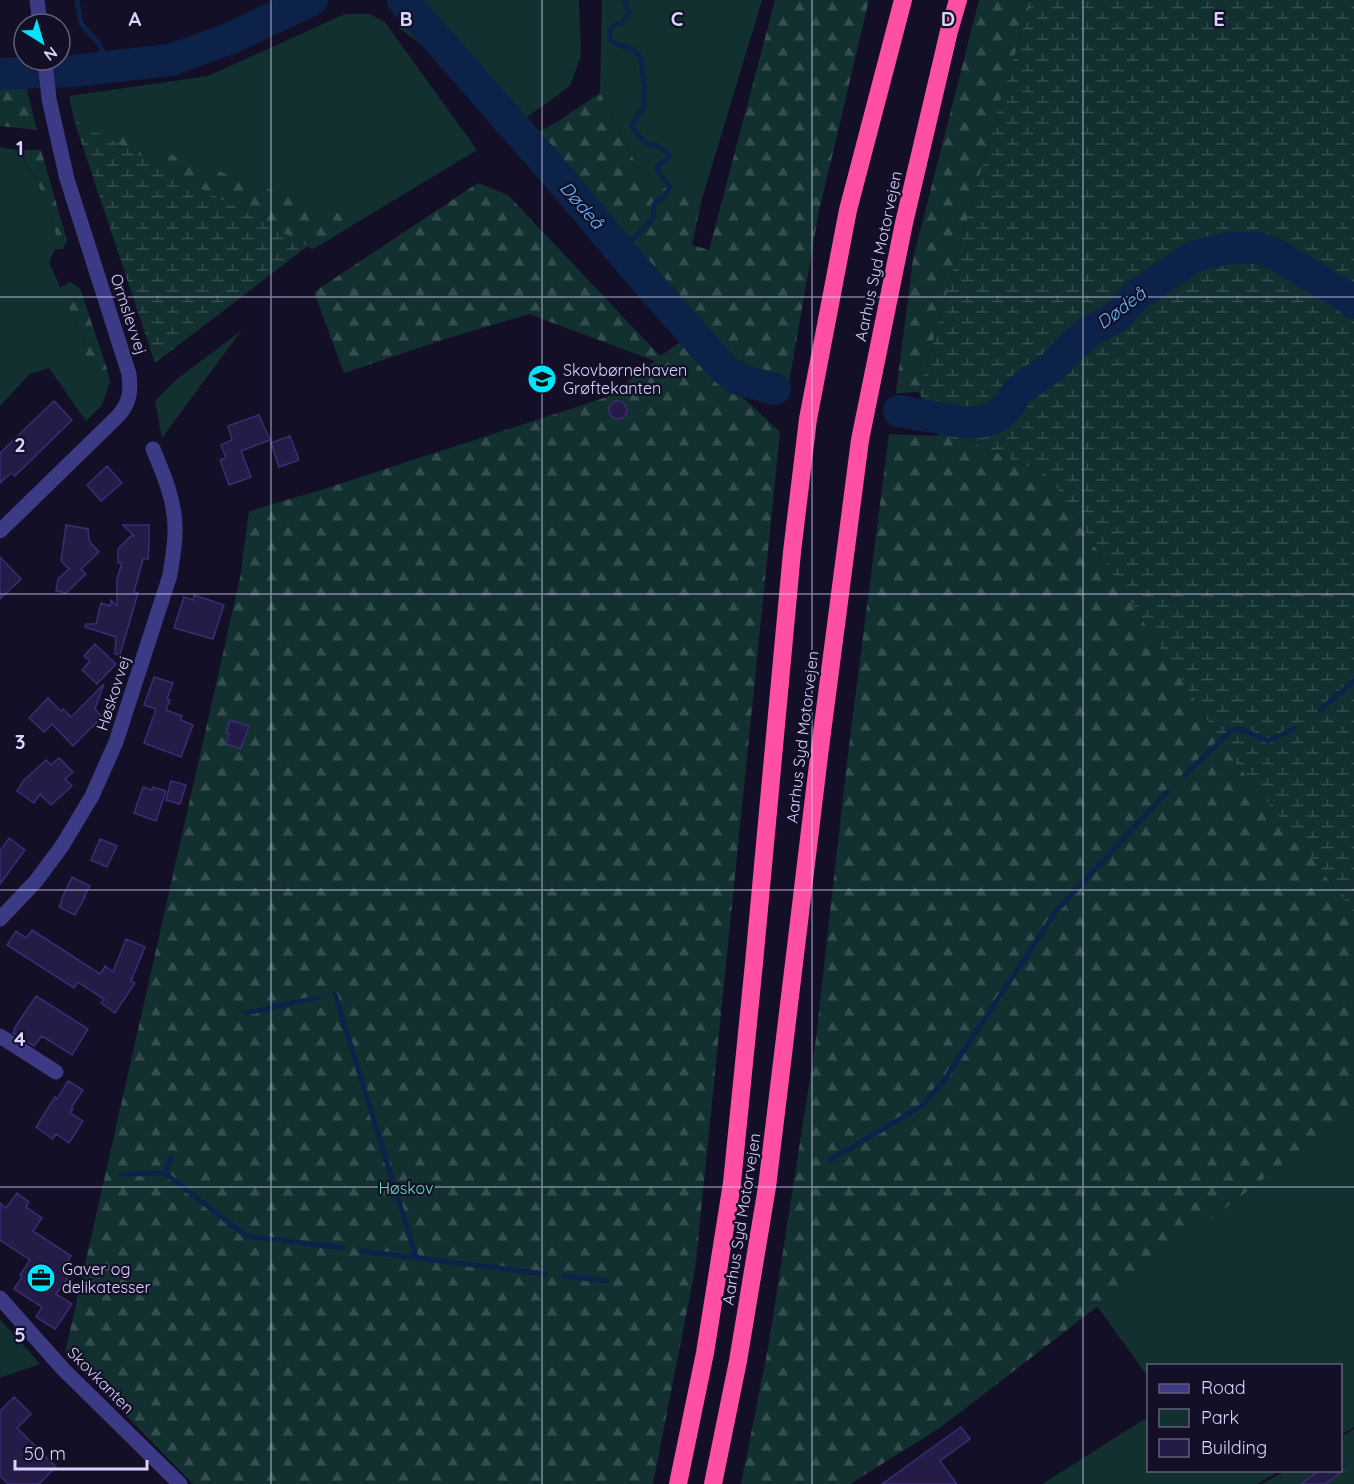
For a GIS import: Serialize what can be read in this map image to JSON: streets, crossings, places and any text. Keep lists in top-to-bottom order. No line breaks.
{"streets":{"highway":["Aarhus Syd Motorvejen"],"street":["Ormslevvej","Høskovvej","Skovkanten"]},"water":["Dødeå"],"parks":["Høskov"],"places":{"school or university":["Skovbørnehaven Grøftekanten"],"office":["Gaver og delikatesser"]},"legend":["Road","Park","Building"],"scale_bar":"50 m","north":"bottom right","grid":{"columns":["A","B","C","D","E"],"rows":["1","2","3","4","5"]}}
